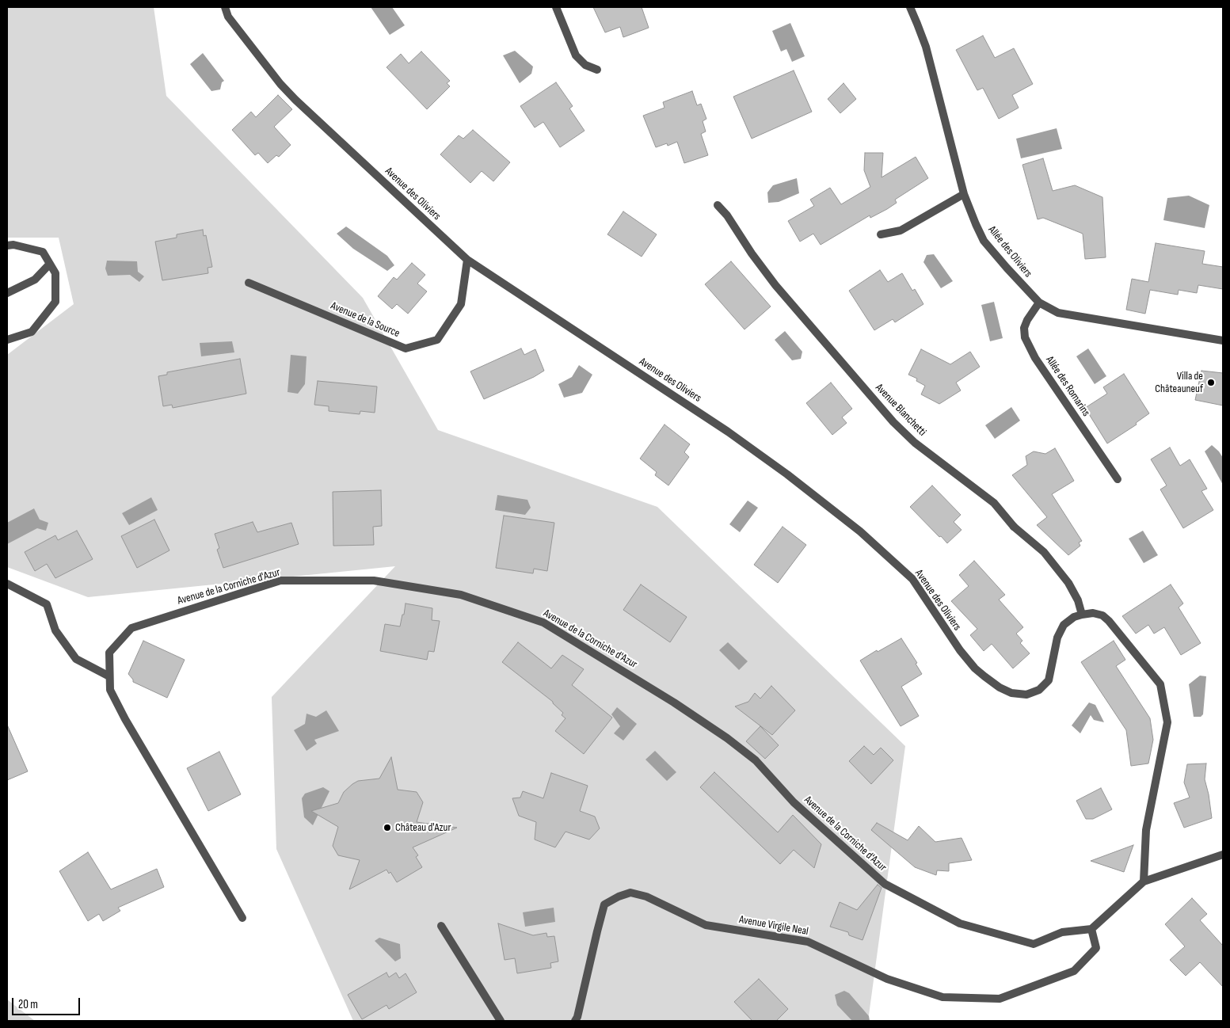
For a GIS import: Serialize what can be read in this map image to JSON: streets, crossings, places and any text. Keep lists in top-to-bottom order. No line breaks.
{"streets":{"street":["Avenue des Oliviers","Allée des Oliviers","Avenue de la Source","Allée des Romarins","Avenue Blanchetti","Avenue de la Corniche d'Azur","Avenue Virgile Neal"]},"crossings":[["Avenue des Oliviers","Avenue de la Source"],["Avenue des Oliviers","Avenue Blanchetti"],["Allée des Oliviers","Allée des Romarins"],["Avenue de la Corniche d'Azur","Avenue Virgile Neal"]],"places":["Villa de Châteauneuf","Château d'Azur"],"scale_bar":"20 m"}
